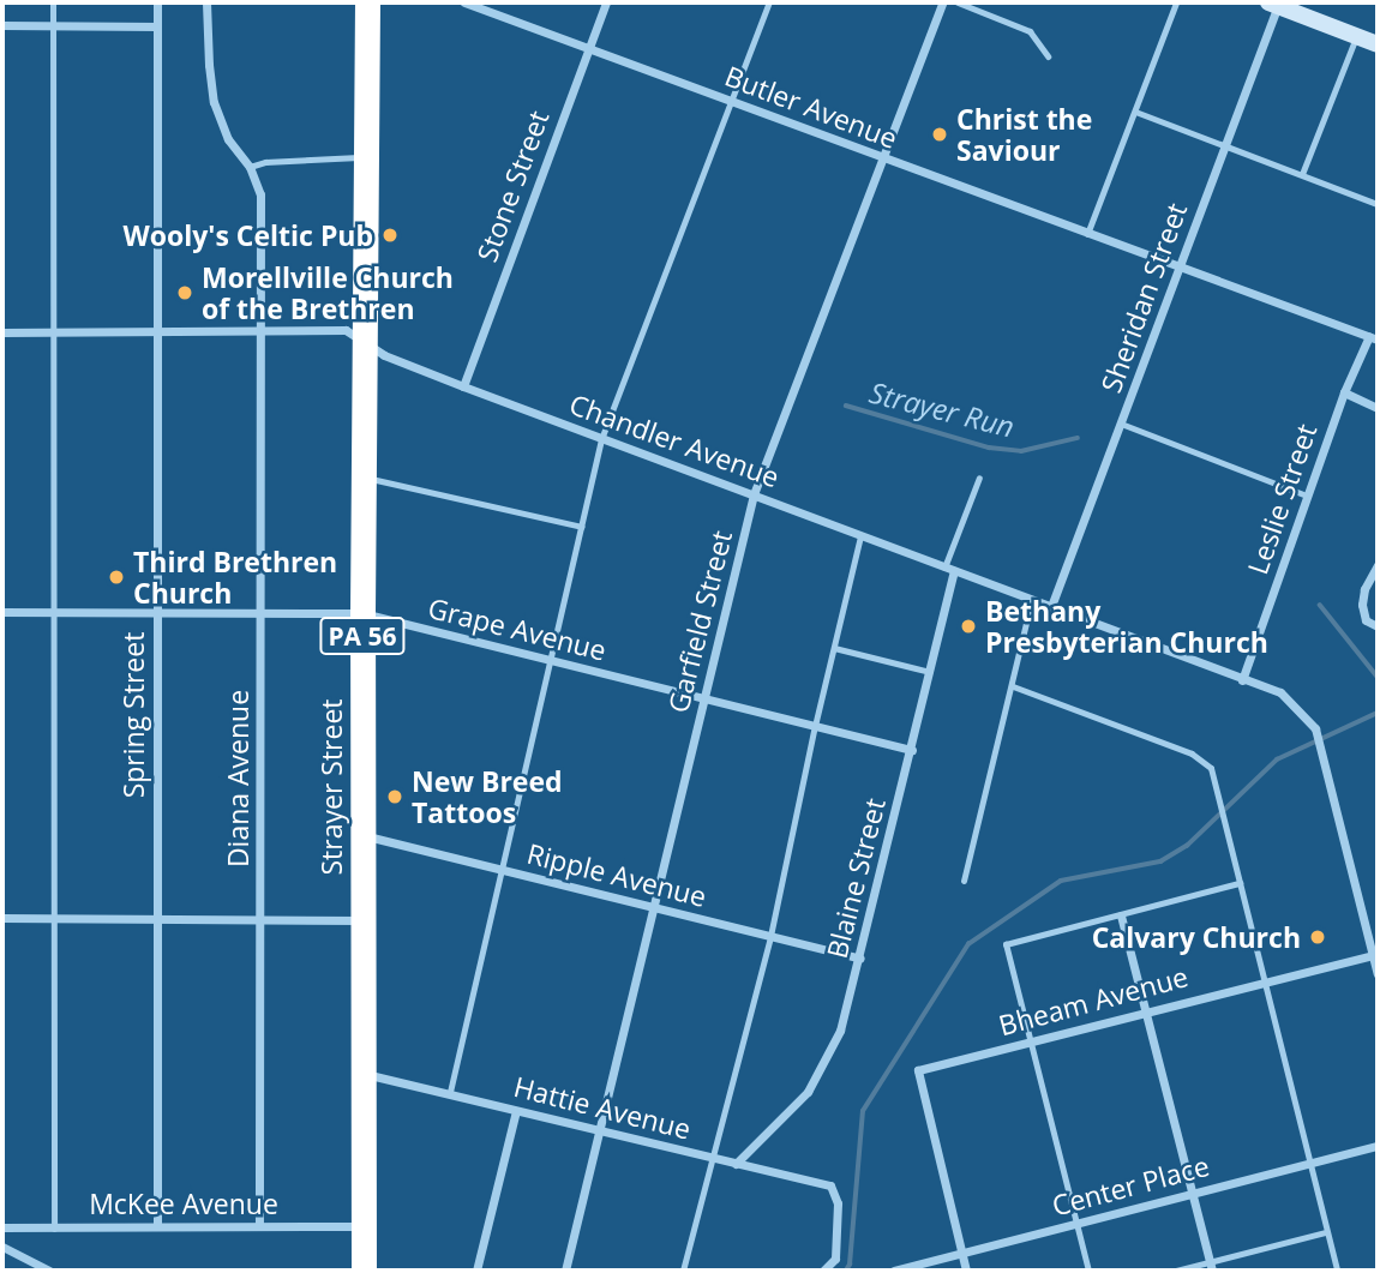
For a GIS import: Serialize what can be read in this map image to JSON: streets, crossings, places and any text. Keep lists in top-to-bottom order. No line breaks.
{"streets":{"highway":["PA 56","Strayer Street"],"street":["Butler Avenue","Stone Street","Sheridan Street","Chandler Avenue","Leslie Street","Garfield Street","Grape Avenue","Spring Street","Diana Avenue","Ripple Avenue","Blaine Street","Bheam Avenue","Hattie Avenue","Center Place","McKee Avenue"]},"crossings":[["Butler Avenue","Stone Street"],["Butler Avenue","Sheridan Street"],["Butler Avenue","Leslie Street"],["Butler Avenue","Garfield Street"],["Stone Street","Chandler Avenue"],["Sheridan Street","Chandler Avenue"],["Chandler Avenue","Leslie Street"],["Chandler Avenue","Garfield Street"],["Chandler Avenue","Spring Street"],["Chandler Avenue","Diana Avenue"],["Chandler Avenue","Strayer Street"],["Chandler Avenue","Blaine Street"],["Chandler Avenue","Bheam Avenue"],["Garfield Street","Grape Avenue"],["Garfield Street","Ripple Avenue"],["Garfield Street","Hattie Avenue"],["Grape Avenue","Spring Street"],["Grape Avenue","Diana Avenue"],["Grape Avenue","Strayer Street"],["Grape Avenue","Blaine Street"],["Spring Street","McKee Avenue"],["Diana Avenue","McKee Avenue"],["Strayer Street","Ripple Avenue"],["Strayer Street","Hattie Avenue"],["Strayer Street","McKee Avenue"],["Ripple Avenue","Blaine Street"],["Blaine Street","Hattie Avenue"],["Bheam Avenue","Center Place"]],"water":["Strayer Run"],"places":["Christ the Saviour","Wooly's Celtic Pub","Morellville Church of the Brethren","Third Brethren Church","Bethany Presbyterian Church","New Breed Tattoos","Calvary Church"]}
